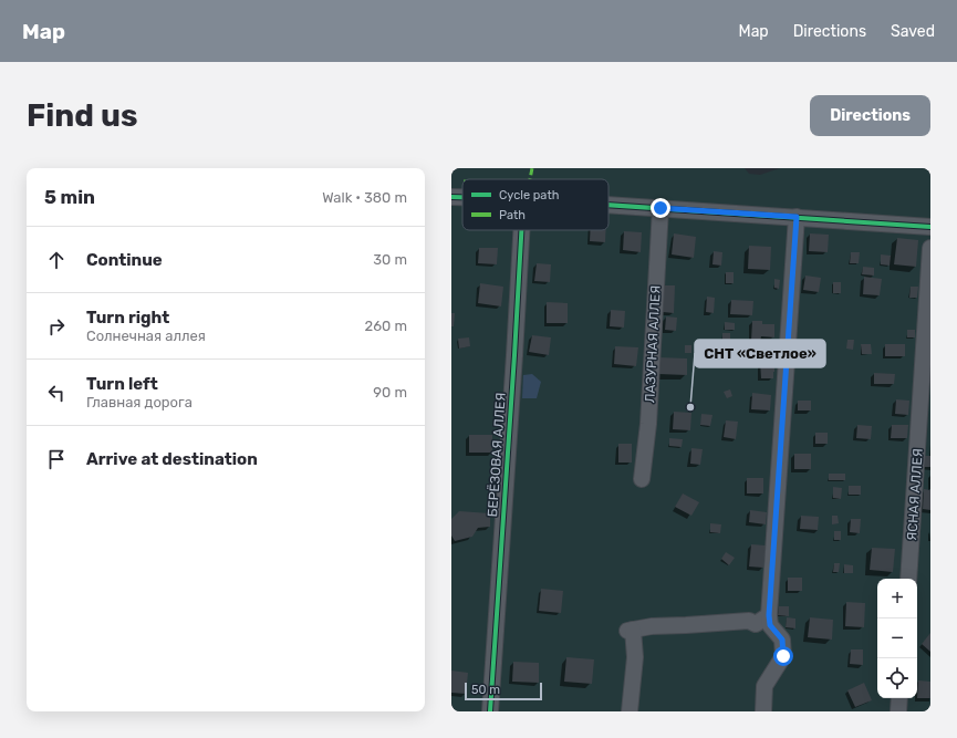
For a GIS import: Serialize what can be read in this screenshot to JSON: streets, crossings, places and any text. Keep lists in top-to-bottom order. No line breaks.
{"streets":{"street":["ЛАЗУРНАЯ АЛЛЕЯ","БЕРЁЗОВАЯ АЛЛЕЯ","ЯСНАЯ АЛЛЕЯ"]},"places":["СНТ «Светлое»"],"legend":["Cycle path","Path"],"scale_bar":"50 m","page":{"header":"Map","nav":["Map","Directions","Saved"],"buttons":"Directions","title":"Find us","heading":["5 min","Walk · 380 m"],"list":[["Continue","30 m"],["Turn right","Солнечная аллея","260 m"],["Turn left","Главная дорога","90 m"],"Arrive at destination"],"map_buttons":["+","−"],"scale":"50 m"}}
